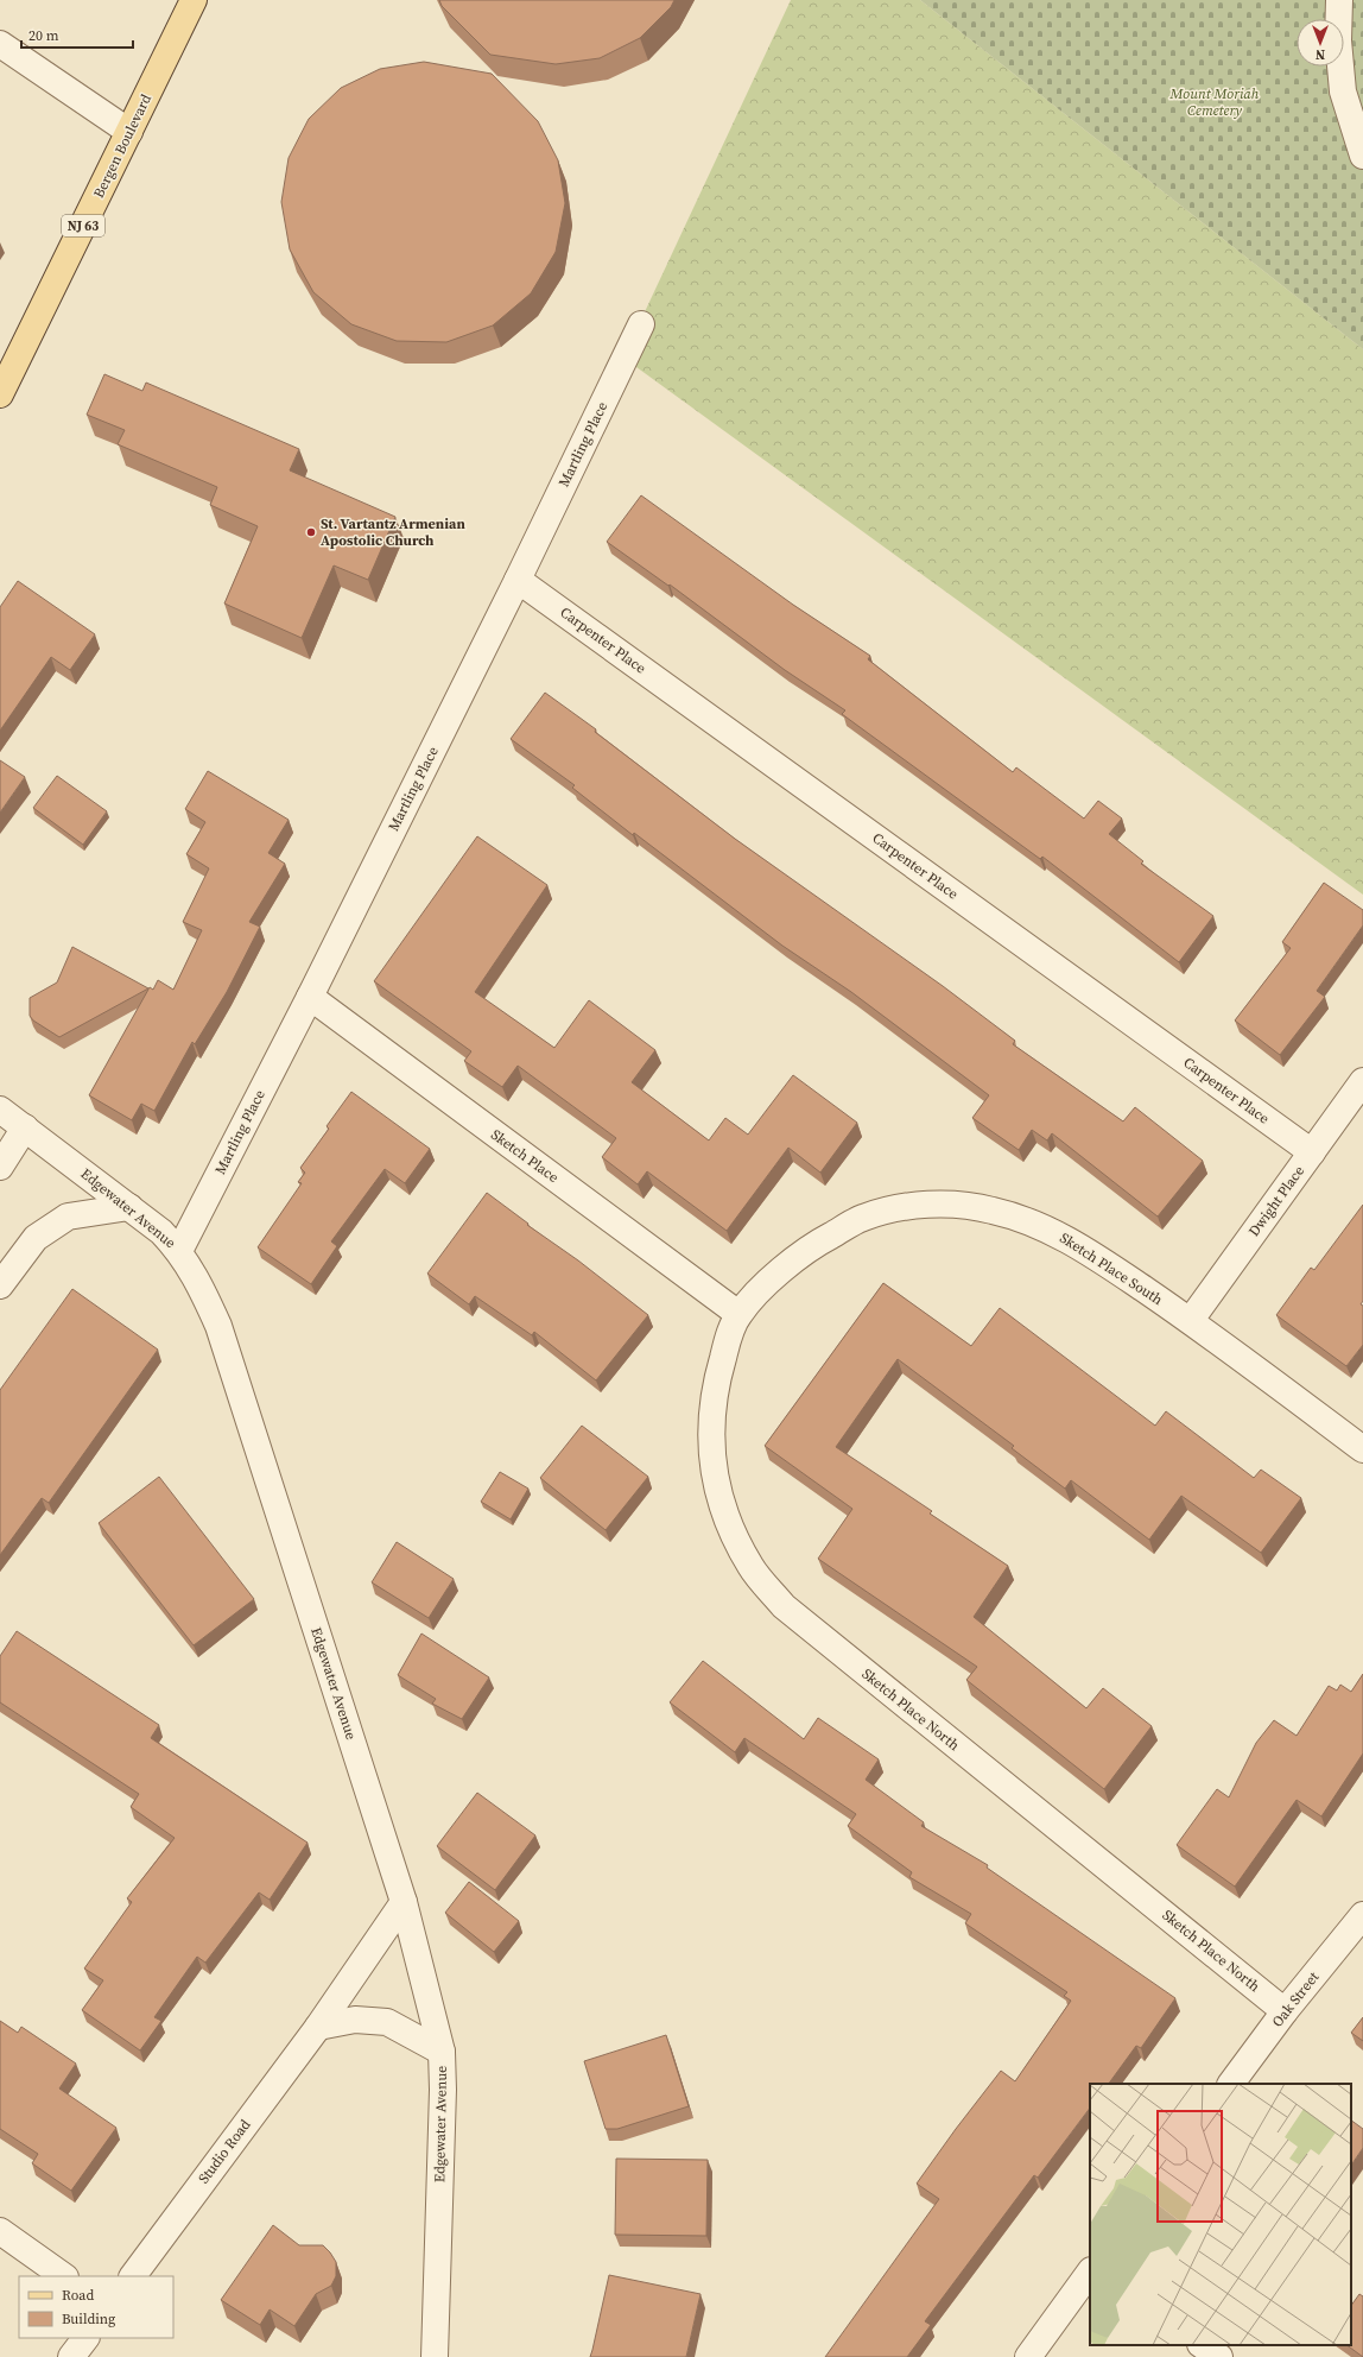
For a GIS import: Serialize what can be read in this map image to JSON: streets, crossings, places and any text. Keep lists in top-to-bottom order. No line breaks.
{"streets":{"main road":["Bergen Boulevard","NJ 63"],"street":["Martling Place","Carpenter Place","Sketch Place","Dwight Place","Edgewater Avenue","Sketch Place South","Sketch Place North","Oak Street","Studio Road"]},"crossings":[["Martling Place","Carpenter Place"],["Martling Place","Sketch Place"],["Martling Place","Edgewater Avenue"],["Carpenter Place","Dwight Place"],["Sketch Place","Sketch Place South"],["Sketch Place","Sketch Place North"],["Dwight Place","Sketch Place South"],["Edgewater Avenue","Studio Road"],["Sketch Place South","Sketch Place North"],["Sketch Place North","Oak Street"]],"parks":["Mount Moriah Cemetery"],"places":["St. Vartantz Armenian Apostolic Church"],"legend":["Road","Building"],"scale_bar":"20 m","north":"bottom"}
